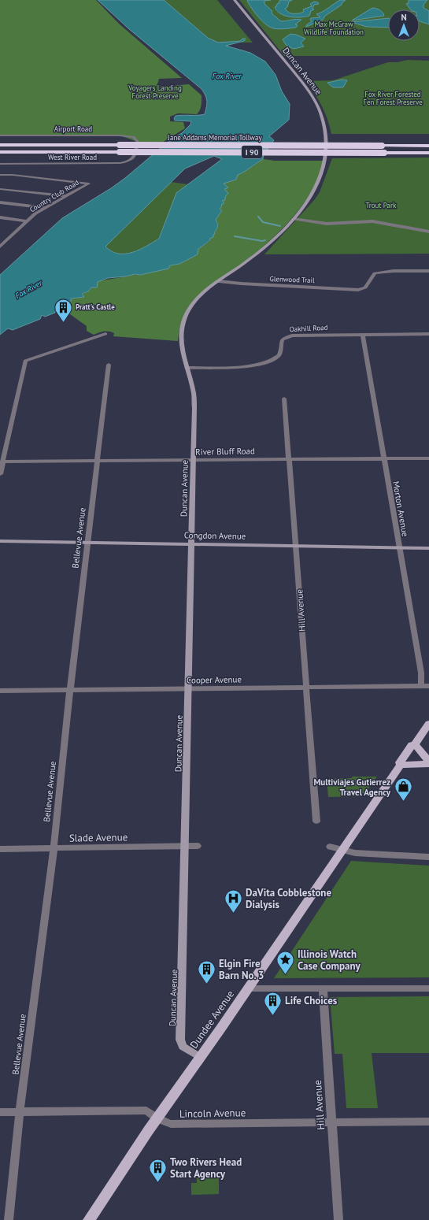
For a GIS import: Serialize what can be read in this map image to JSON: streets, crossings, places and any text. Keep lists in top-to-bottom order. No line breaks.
{"streets":{"highway":["Jane Addams Memorial Tollway","I 90"],"main road":["Dundee Avenue"],"street":["Duncan Avenue","Airport Road","West River Road","Country Club Road","Glenwood Trail","Oakhill Road","River Bluff Road","Morton Avenue","Congdon Avenue","Bellevue Avenue","Hill Avenue","Cooper Avenue","Slade Avenue","Lincoln Avenue"]},"crossings":[["Duncan Avenue","Glenwood Trail"],["Duncan Avenue","Oakhill Road"],["Duncan Avenue","River Bluff Road"],["Duncan Avenue","Congdon Avenue"],["Duncan Avenue","Cooper Avenue"],["Duncan Avenue","Slade Avenue"],["Duncan Avenue","Dundee Avenue"],["Airport Road","West River Road"],["Oakhill Road","Morton Avenue"],["River Bluff Road","Morton Avenue"],["River Bluff Road","Bellevue Avenue"],["River Bluff Road","Hill Avenue"],["Morton Avenue","Congdon Avenue"],["Morton Avenue","Cooper Avenue"],["Congdon Avenue","Bellevue Avenue"],["Congdon Avenue","Hill Avenue"],["Bellevue Avenue","Cooper Avenue"],["Bellevue Avenue","Slade Avenue"],["Bellevue Avenue","Lincoln Avenue"],["Hill Avenue","Cooper Avenue"],["Hill Avenue","Lincoln Avenue"],["Dundee Avenue","Lincoln Avenue"]],"water":["Fox River"],"parks":["Max McGraw Wildlife Foundation","Voyagers Landing Forest Preserve","Fox River Forested Fen Forest Preserve","Trout Park"],"places":{"building":["Pratt's Castle","Elgin Fire Barn No. 3","Life Choices","Two Rivers Head Start Agency"],"shop":["Multiviajes Gutierrez Travel Agency"],"hospital":["DaVita Cobblestone Dialysis"],"place":["Illinois Watch Case Company"]},"north":"top"}
